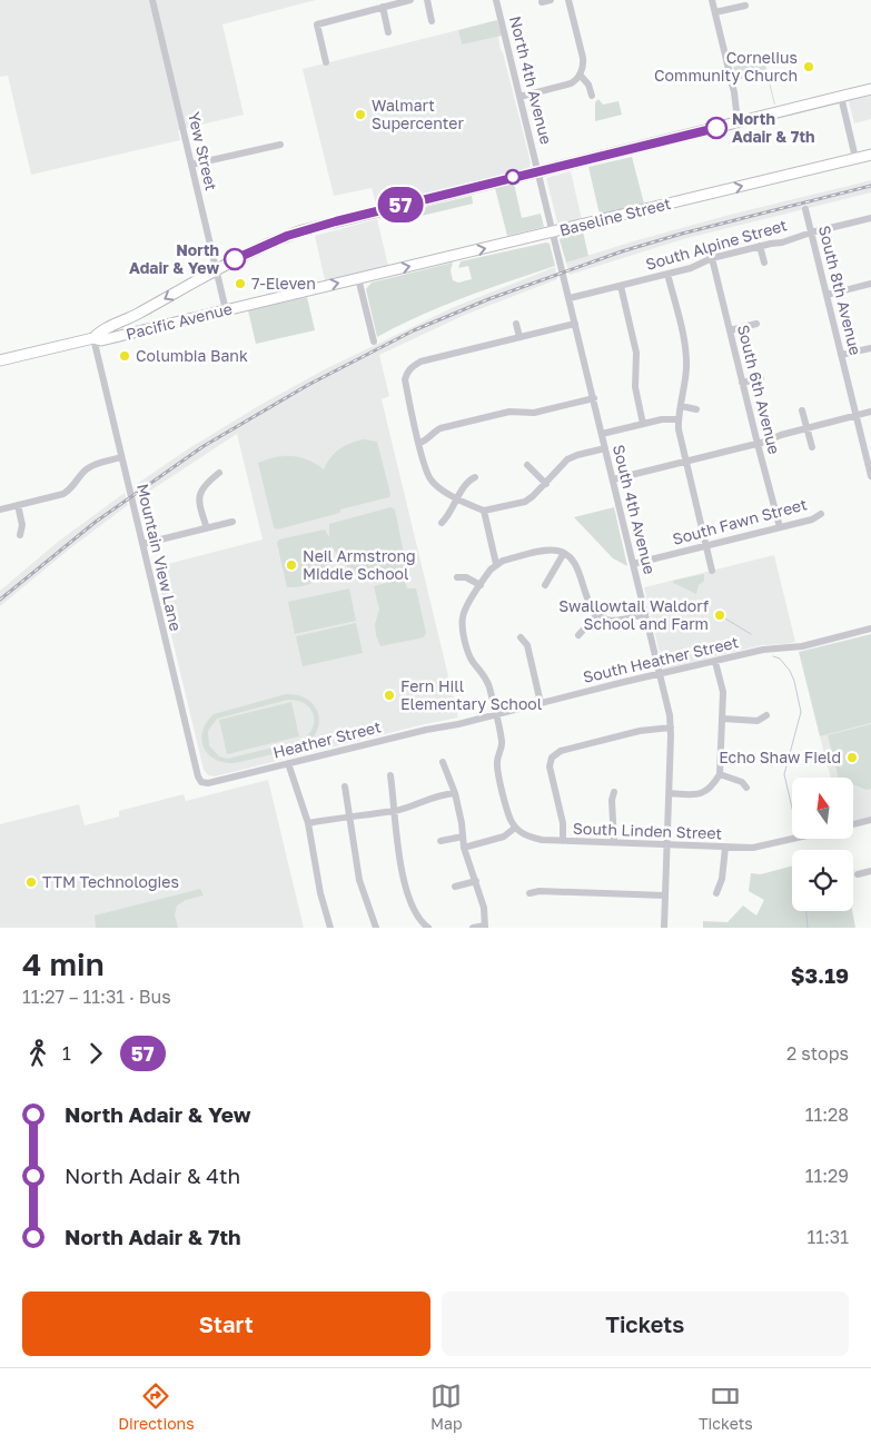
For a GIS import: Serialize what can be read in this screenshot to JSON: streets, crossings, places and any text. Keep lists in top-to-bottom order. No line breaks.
{"streets":{"highway":["Baseline Street","Pacific Avenue"],"street":["North 4th Avenue","Yew Street","South Alpine Street","South 8th Avenue","South 6th Avenue","South 4th Avenue","South Fawn Street","Mountain View Lane","South Heather Street","Heather Street","South Linden Street"]},"crossings":[["North 4th Avenue","Baseline Street"],["North 4th Avenue","South 4th Avenue"],["Yew Street","Pacific Avenue"],["Baseline Street","Pacific Avenue"],["Baseline Street","South 4th Avenue"],["South Alpine Street","South 8th Avenue"],["South Alpine Street","South 6th Avenue"],["South Alpine Street","South 4th Avenue"],["Pacific Avenue","Mountain View Lane"],["South 6th Avenue","South Fawn Street"],["South 4th Avenue","South Fawn Street"],["South 4th Avenue","South Heather Street"],["South 4th Avenue","South Linden Street"],["Mountain View Lane","Heather Street"],["South Heather Street","Heather Street"]],"places":["Cornelius Community Church","Walmart Supercenter","North Adair & 7th","North Adair & Yew","7-Eleven","Columbia Bank","Neil Armstrong Middle School","Swallowtail Waldorf School and Farm","Fern Hill Elementary School","Echo Shaw Field","TTM Technologies"],"lines":["bus line 57"],"north":"top","page":{"on_map":"57","heading":["4 min","11:27 – 11:31 · Bus","$3.19"],"legs":["1","57","2 stops"],"list":[{"name":"North Adair & Yew","value":"11:28"},{"name":"North Adair & 4th","value":"11:29"},{"name":"North Adair & 7th","value":"11:31"}],"buttons":["Start","Tickets"],"tabs":["Directions","Map","Tickets"]}}
